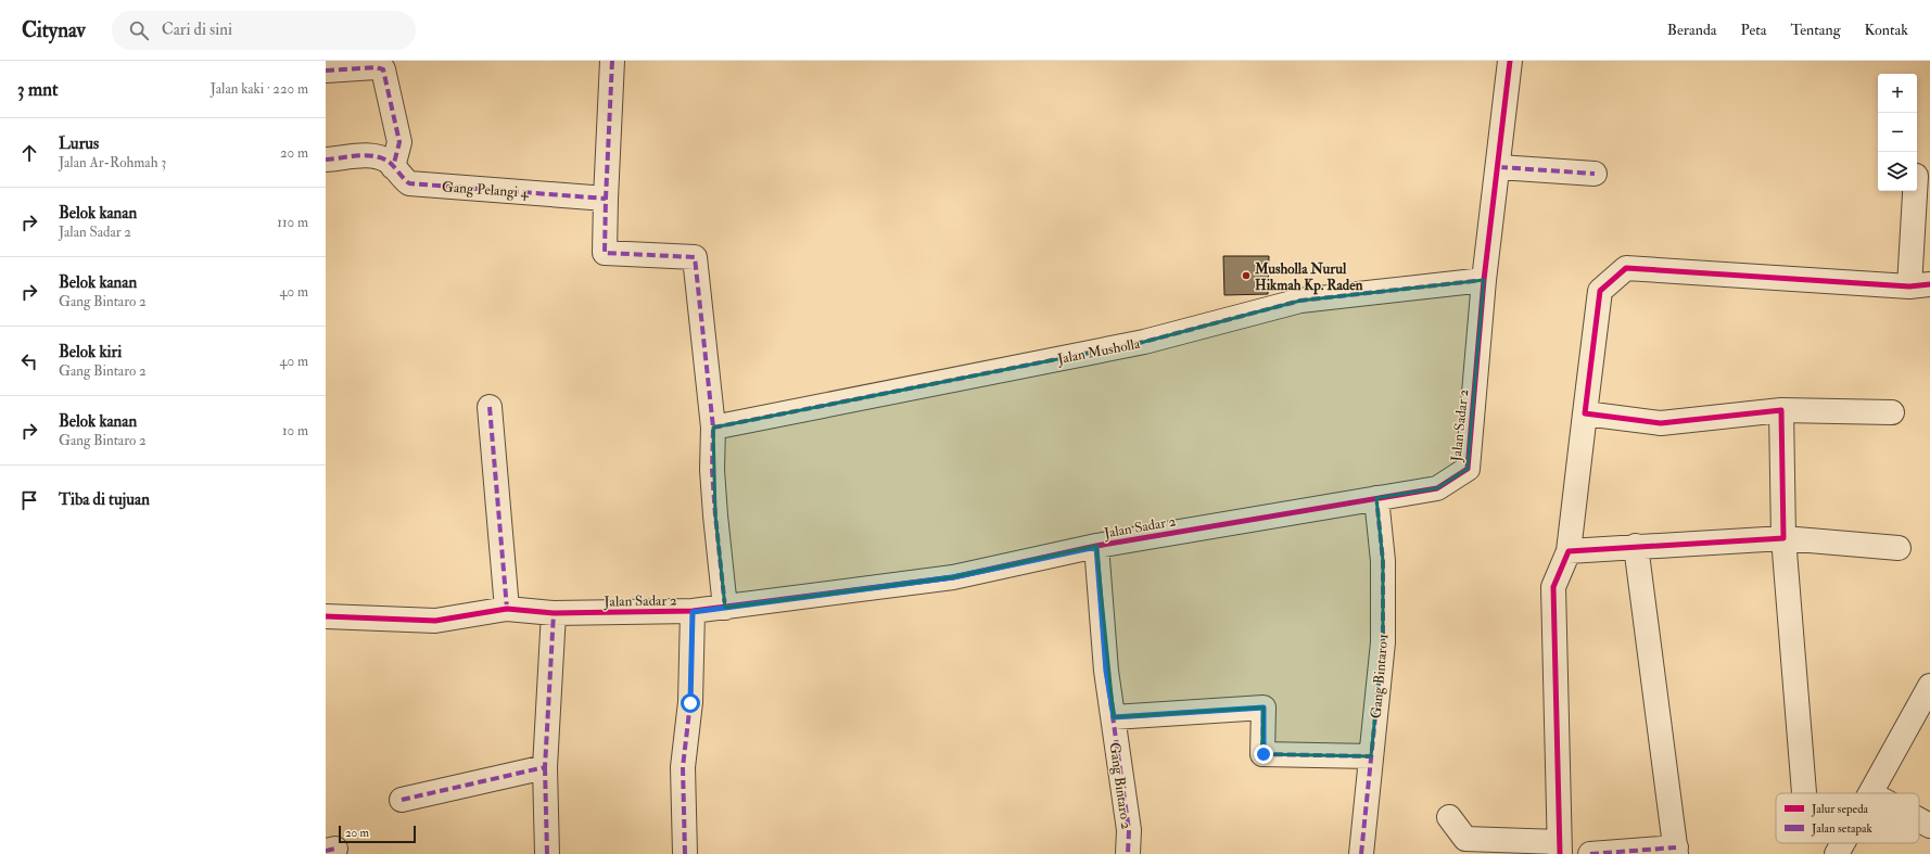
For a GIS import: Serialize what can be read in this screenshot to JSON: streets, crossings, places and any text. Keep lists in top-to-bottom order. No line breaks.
{"streets":{"street":["Gang Pelangi 4","Jalan Musholla","Jalan Sadar 2","Gang Bintaro 1","Gang Bintaro 2"]},"crossings":[["Jalan Musholla","Jalan Sadar 2"],["Jalan Sadar 2","Gang Bintaro 1"],["Jalan Sadar 2","Gang Bintaro 2"]],"places":["Musholla Nurul Hikmah Kp. Raden"],"legend":["Jalur sepeda","Jalan setapak"],"scale_bar":"20 m","page":{"header":"Citynav","search":"Cari di sini","nav":["Beranda","Peta","Tentang","Kontak"],"heading":["3 mnt","Jalan kaki · 220 m"],"map_buttons":["+","−"],"list":[["Lurus","Jalan Ar-Rohmah 3","20 m"],["Belok kanan","Jalan Sadar 2","110 m"],["Belok kanan","Gang Bintaro 2","40 m"],["Belok kiri","Gang Bintaro 2","40 m"],["Belok kanan","Gang Bintaro 2","10 m"],"Tiba di tujuan"],"scale":"20 m"}}
